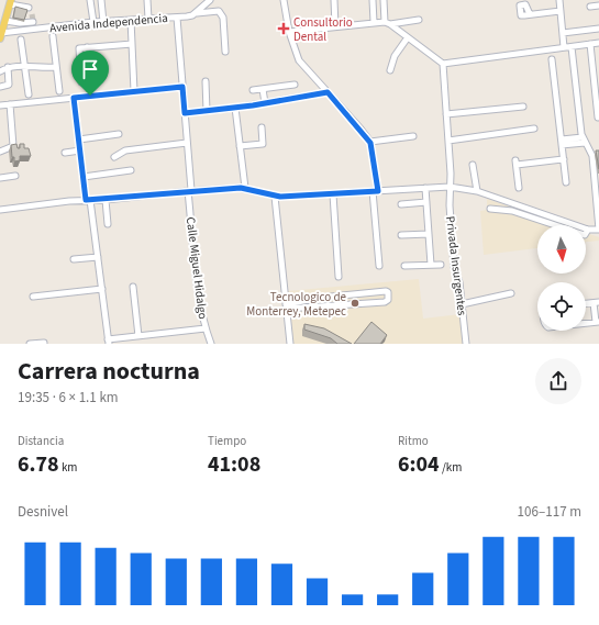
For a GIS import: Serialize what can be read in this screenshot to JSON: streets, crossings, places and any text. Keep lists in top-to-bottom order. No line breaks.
{"streets":{"street":["Avenida Independencia","Privada Insurgentes","Calle Miguel Hidalgo"]},"crossings":[["Avenida Independencia","Calle Miguel Hidalgo"]],"places":{"health":["Consultorio Dental"],"other":["Tecnologico de Monterrey, Metepec"]},"north":"bottom","page":{"heading":["Carrera nocturna","19:35 · 6 × 1.1 km"],"stats":[["Distancia","6.78 km"],["Tiempo","41:08"],["Ritmo","6:04 /km"]],"chart":["Desnivel","106–117 m"]}}
